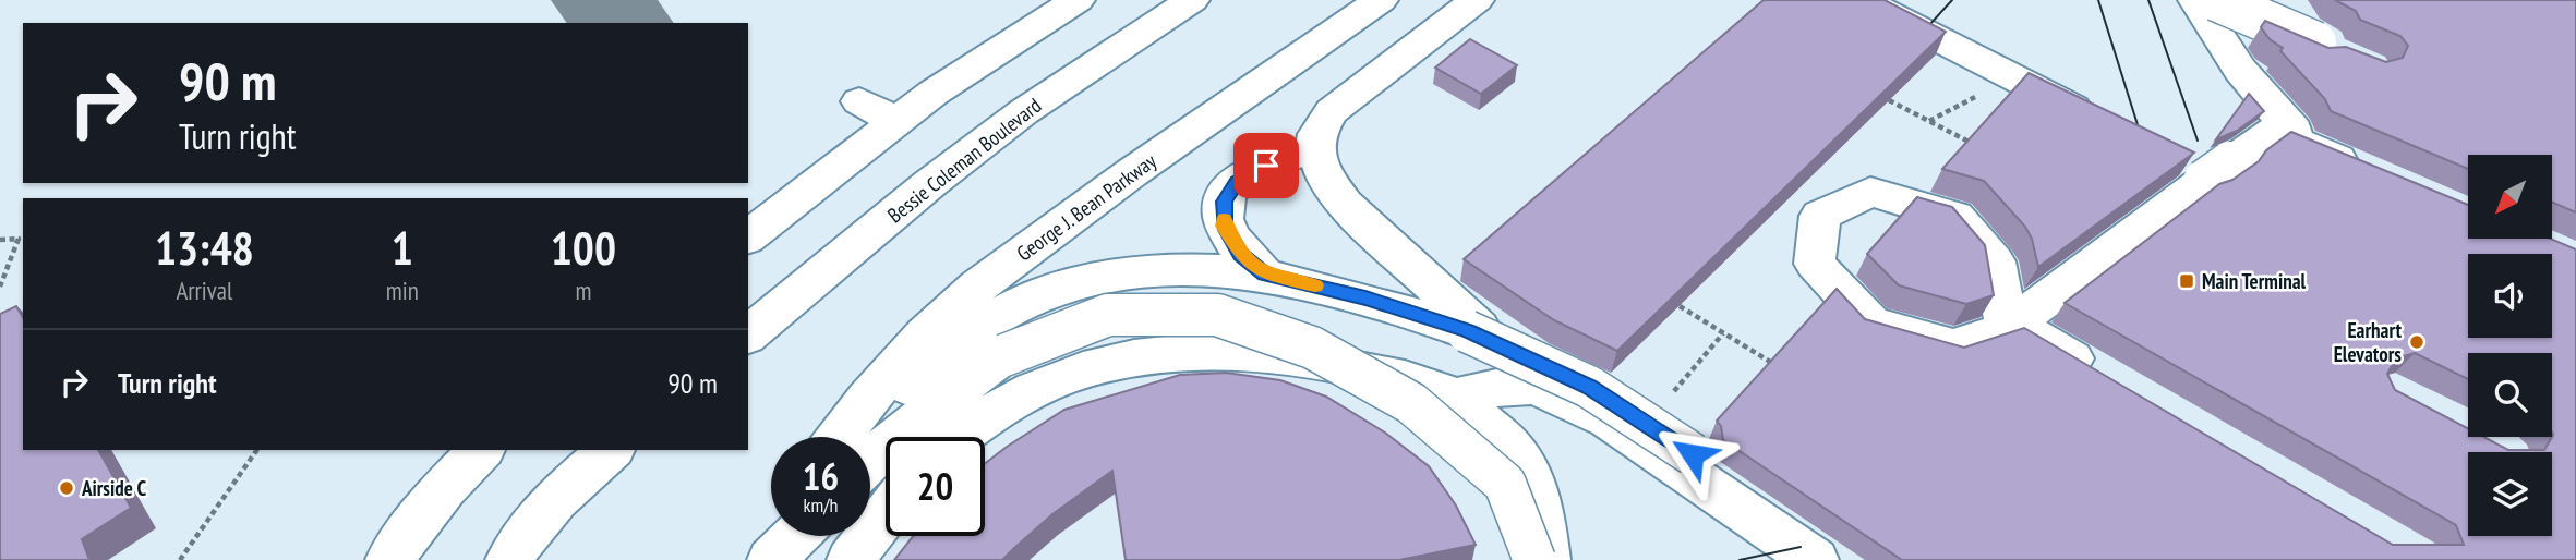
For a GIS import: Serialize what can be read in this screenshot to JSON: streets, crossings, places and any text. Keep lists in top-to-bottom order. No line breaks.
{"streets":{"street":["Bessie Coleman Boulevard","George J. Bean Parkway"]},"places":{"transit":["Main Terminal"],"other":["Earhart Elevators","Airside C"]},"north":"bottom left","page":{"turn":["90 m","Turn right"],"eta":["13:48","Arrival","1","min","100","m"],"list":[{"name":"Turn right","value":"90 m"}],"speed":"16 km/h","limit":"20"}}
